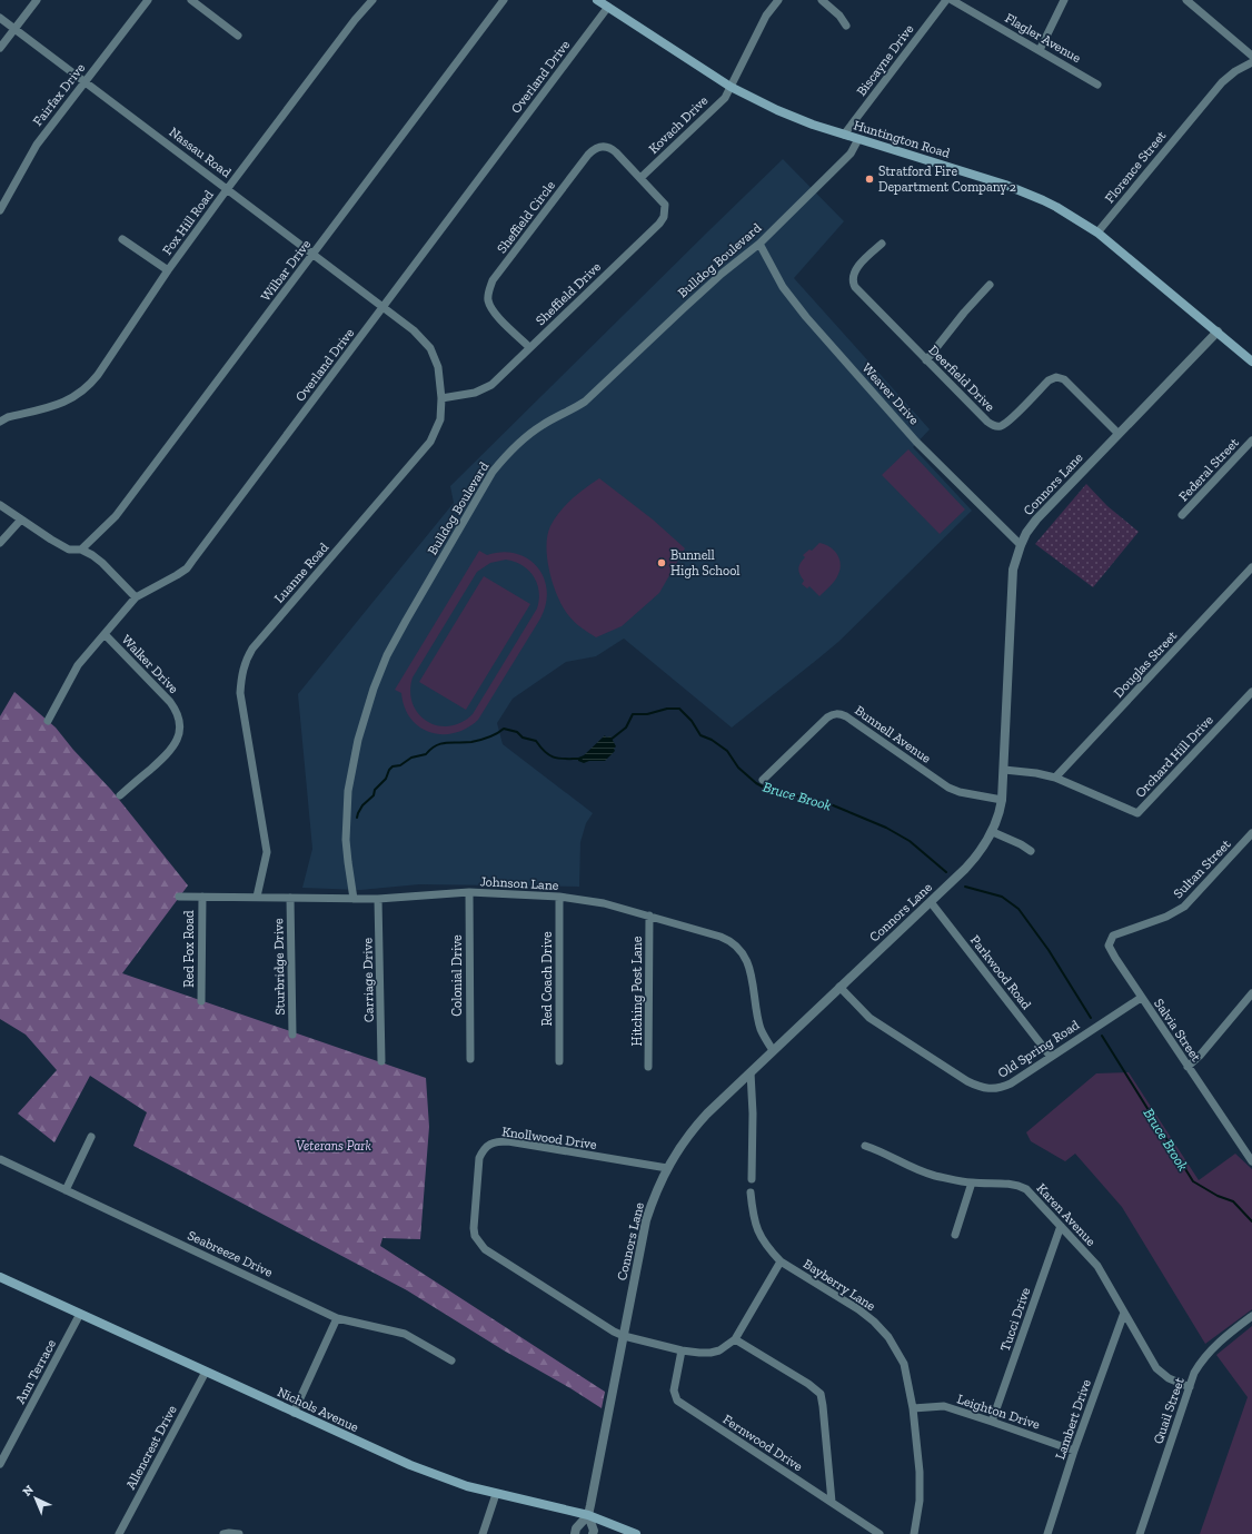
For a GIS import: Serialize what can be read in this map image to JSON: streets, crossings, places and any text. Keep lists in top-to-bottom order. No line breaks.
{"streets":{"main road":["Huntington Road","Nichols Avenue"],"street":["Flagler Avenue","Biscayne Drive","Overland Drive","Fairfax Drive","Kovach Drive","Nassau Road","Florence Street","Sheffield Circle","Fox Hill Road","Bulldog Boulevard","Wilbar Drive","Sheffield Drive","Deerfield Drive","Weaver Drive","Federal Street","Connors Lane","Luanne Road","Walker Drive","Douglas Street","Bunnell Avenue","Orchard Hill Drive","Sultan Street","Johnson Lane","Red Fox Road","Sturbridge Drive","Parkwood Road","Colonial Drive","Red Coach Drive","Carriage Drive","Hitching Post Lane","Salvia Street","Old Spring Road","Knollwood Drive","Karen Avenue","Seabreeze Drive","Bayberry Lane","Tucci Drive","Ann Terrace","Quail Street","Leighton Drive","Lambert Drive","Fernwood Drive","Allencrest Drive"]},"crossings":[["Biscayne Drive","Huntington Road"],["Overland Drive","Huntington Road"],["Overland Drive","Nassau Road"],["Overland Drive","Luanne Road"],["Overland Drive","Walker Drive"],["Fairfax Drive","Nassau Road"],["Kovach Drive","Huntington Road"],["Kovach Drive","Sheffield Circle"],["Kovach Drive","Sheffield Drive"],["Huntington Road","Florence Street"],["Huntington Road","Bulldog Boulevard"],["Huntington Road","Connors Lane"],["Nassau Road","Fox Hill Road"],["Nassau Road","Wilbar Drive"],["Nassau Road","Luanne Road"],["Sheffield Circle","Sheffield Drive"],["Bulldog Boulevard","Weaver Drive"],["Bulldog Boulevard","Johnson Lane"],["Sheffield Drive","Luanne Road"],["Deerfield Drive","Connors Lane"],["Weaver Drive","Connors Lane"],["Connors Lane","Bunnell Avenue"],["Connors Lane","Orchard Hill Drive"],["Connors Lane","Johnson Lane"],["Connors Lane","Parkwood Road"],["Connors Lane","Old Spring Road"],["Connors Lane","Knollwood Drive"],["Connors Lane","Nichols Avenue"],["Luanne Road","Johnson Lane"],["Douglas Street","Orchard Hill Drive"],["Sultan Street","Salvia Street"],["Johnson Lane","Red Fox Road"],["Johnson Lane","Sturbridge Drive"],["Johnson Lane","Colonial Drive"],["Johnson Lane","Red Coach Drive"],["Johnson Lane","Carriage Drive"],["Johnson Lane","Hitching Post Lane"],["Parkwood Road","Old Spring Road"],["Salvia Street","Old Spring Road"],["Knollwood Drive","Fernwood Drive"],["Karen Avenue","Tucci Drive"],["Karen Avenue","Quail Street"],["Karen Avenue","Lambert Drive"],["Bayberry Lane","Leighton Drive"],["Tucci Drive","Leighton Drive"],["Ann Terrace","Nichols Avenue"],["Nichols Avenue","Allencrest Drive"],["Leighton Drive","Lambert Drive"]],"water":["Bruce Brook"],"parks":["Veterans Park"],"places":["Stratford Fire Department Company 2","Bunnell High School"],"north":"top left"}
